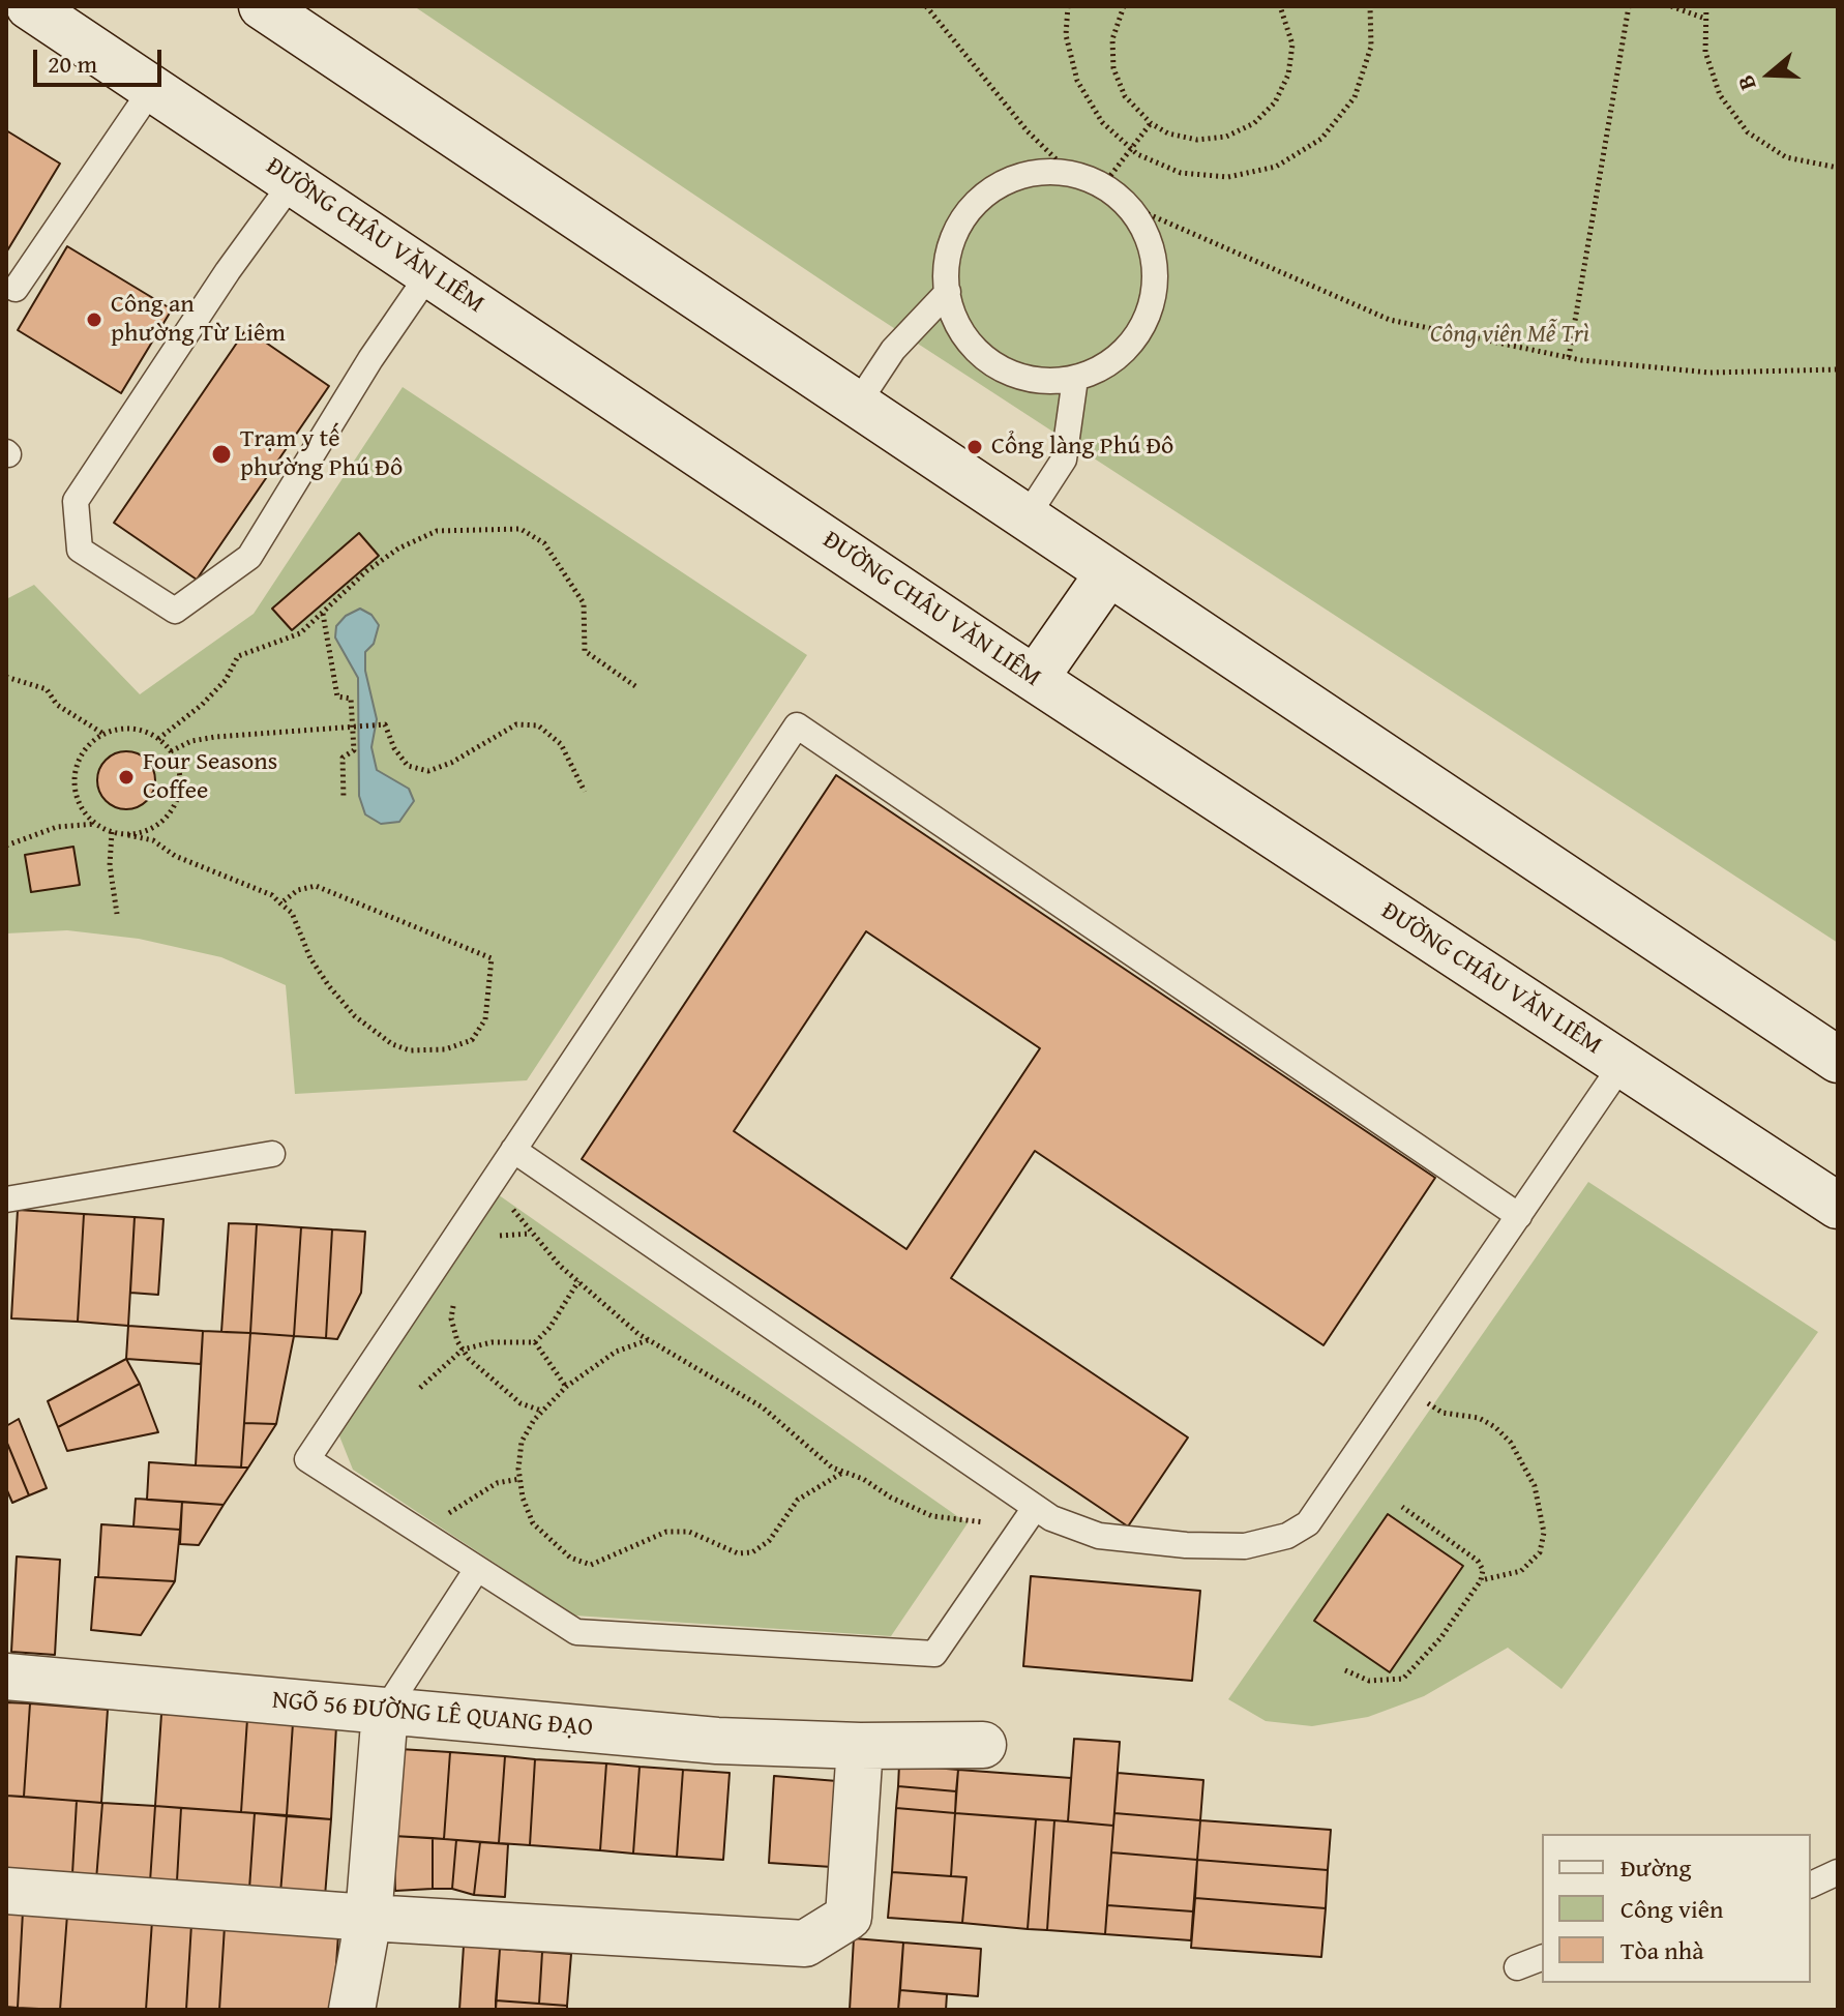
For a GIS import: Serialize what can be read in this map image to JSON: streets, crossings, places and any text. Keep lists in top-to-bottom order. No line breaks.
{"streets":{"main road":["ĐƯỜNG CHÂU VĂN LIÊM","NGÕ 56 ĐƯỜNG LÊ QUANG ĐẠO"]},"parks":["Công viên Mễ Trì"],"places":["Công an phường Từ Liêm","Cổng làng Phú Đô","Trạm y tế phường Phú Đô","Four Seasons Coffee"],"legend":["Đường","Công viên","Tòa nhà"],"scale_bar":"20 m","north":"left"}
